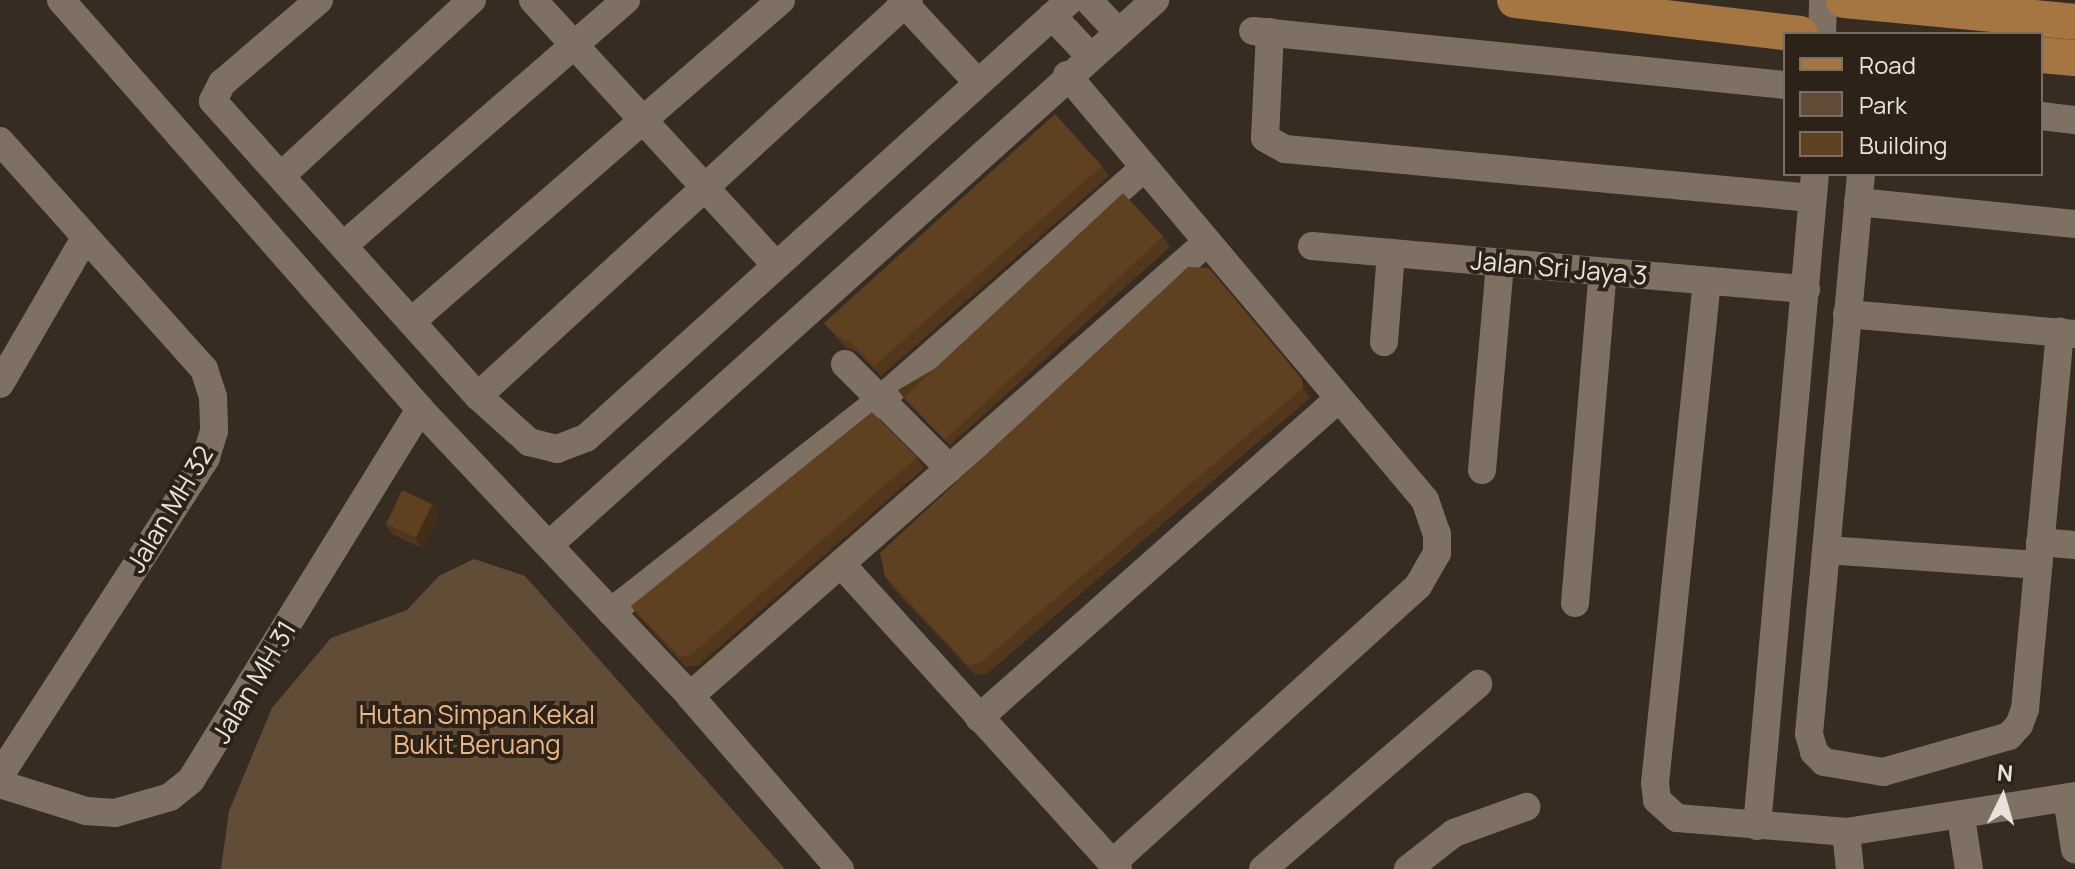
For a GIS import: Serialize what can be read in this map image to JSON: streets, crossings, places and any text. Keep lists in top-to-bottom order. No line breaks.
{"streets":{"street":["Jalan Sri Jaya 3","Jalan MH 32","Jalan MH 31"]},"parks":["Hutan Simpan Kekal Bukit Beruang"],"legend":["Road","Park","Building"],"north":"top"}
